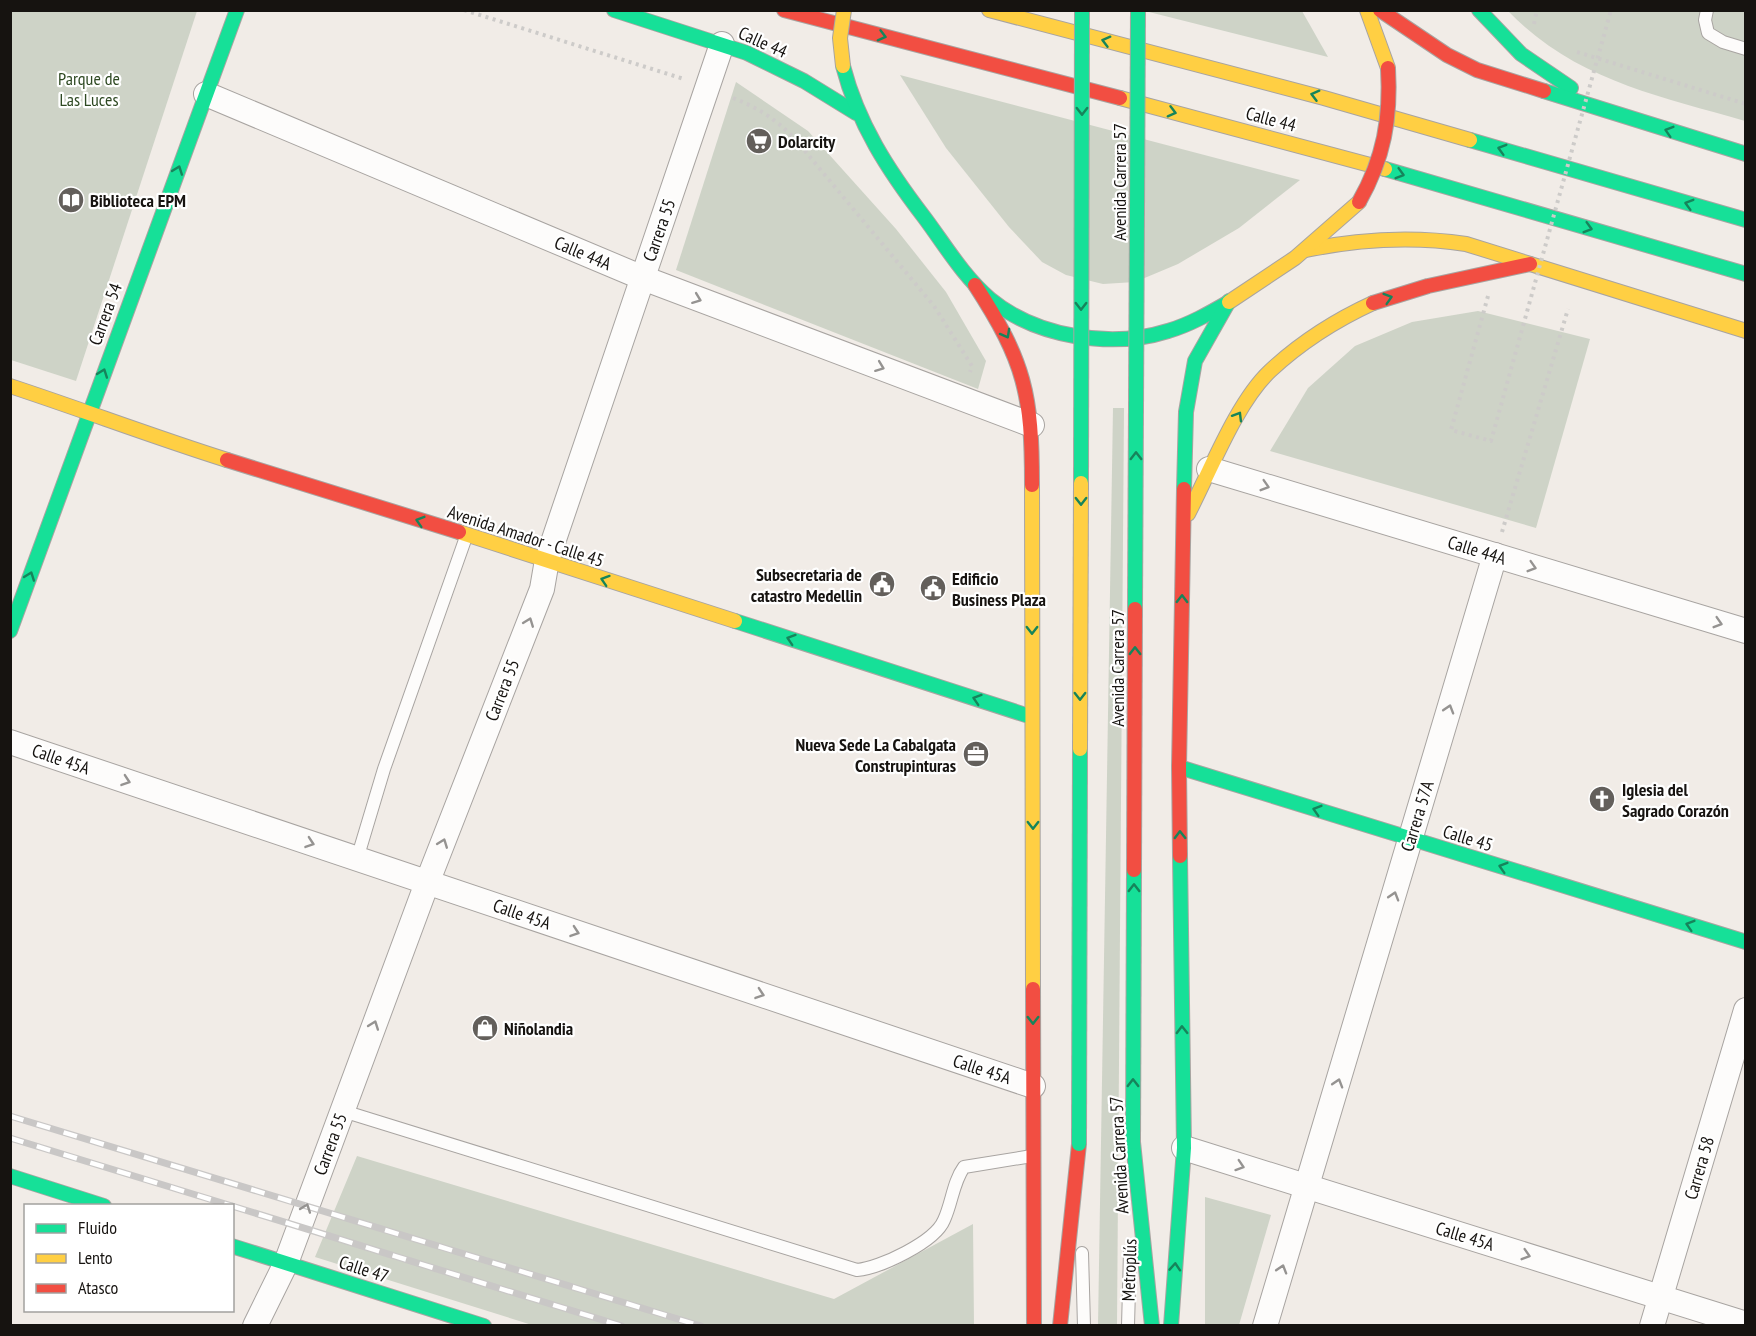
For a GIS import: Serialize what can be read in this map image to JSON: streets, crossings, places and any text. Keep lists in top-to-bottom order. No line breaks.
{"streets":{"main road":["Calle 44","Avenida Carrera 57","Carrera 54","Avenida Amador - Calle 45","Calle 45","Calle 47"],"street":["Carrera 55","Calle 44A","Calle 45A","Carrera 57A","Carrera 58"],"lane":["Metroplús"]},"crossings":[["Calle 44","Carrera 55"],["Avenida Carrera 57","Metroplús"],["Carrera 55","Calle 44A"],["Carrera 55","Avenida Amador - Calle 45"],["Carrera 55","Calle 45A"],["Carrera 55","Calle 47"],["Calle 44A","Carrera 54"],["Calle 44A","Carrera 57A"],["Carrera 54","Avenida Amador - Calle 45"],["Calle 45A","Carrera 57A"],["Calle 45A","Carrera 58"],["Carrera 57A","Calle 45"]],"one_way":["Carrera 55","Calle 44A","Carrera 54","Avenida Amador - Calle 45","Calle 45A","Carrera 57A","Calle 45"],"parks":["Parque de Las Luces"],"places":{"supermarket":["Dolarcity"],"library":["Biblioteca EPM"],"public building":["Subsecretaria de catastro Medellin","Edificio Business Plaza"],"office":["Nueva Sede La Cabalgata Construpinturas"],"church":["Iglesia del Sagrado Corazón"],"shop":["Niñolandia"]},"legend":["Fluido","Lento","Atasco"]}
